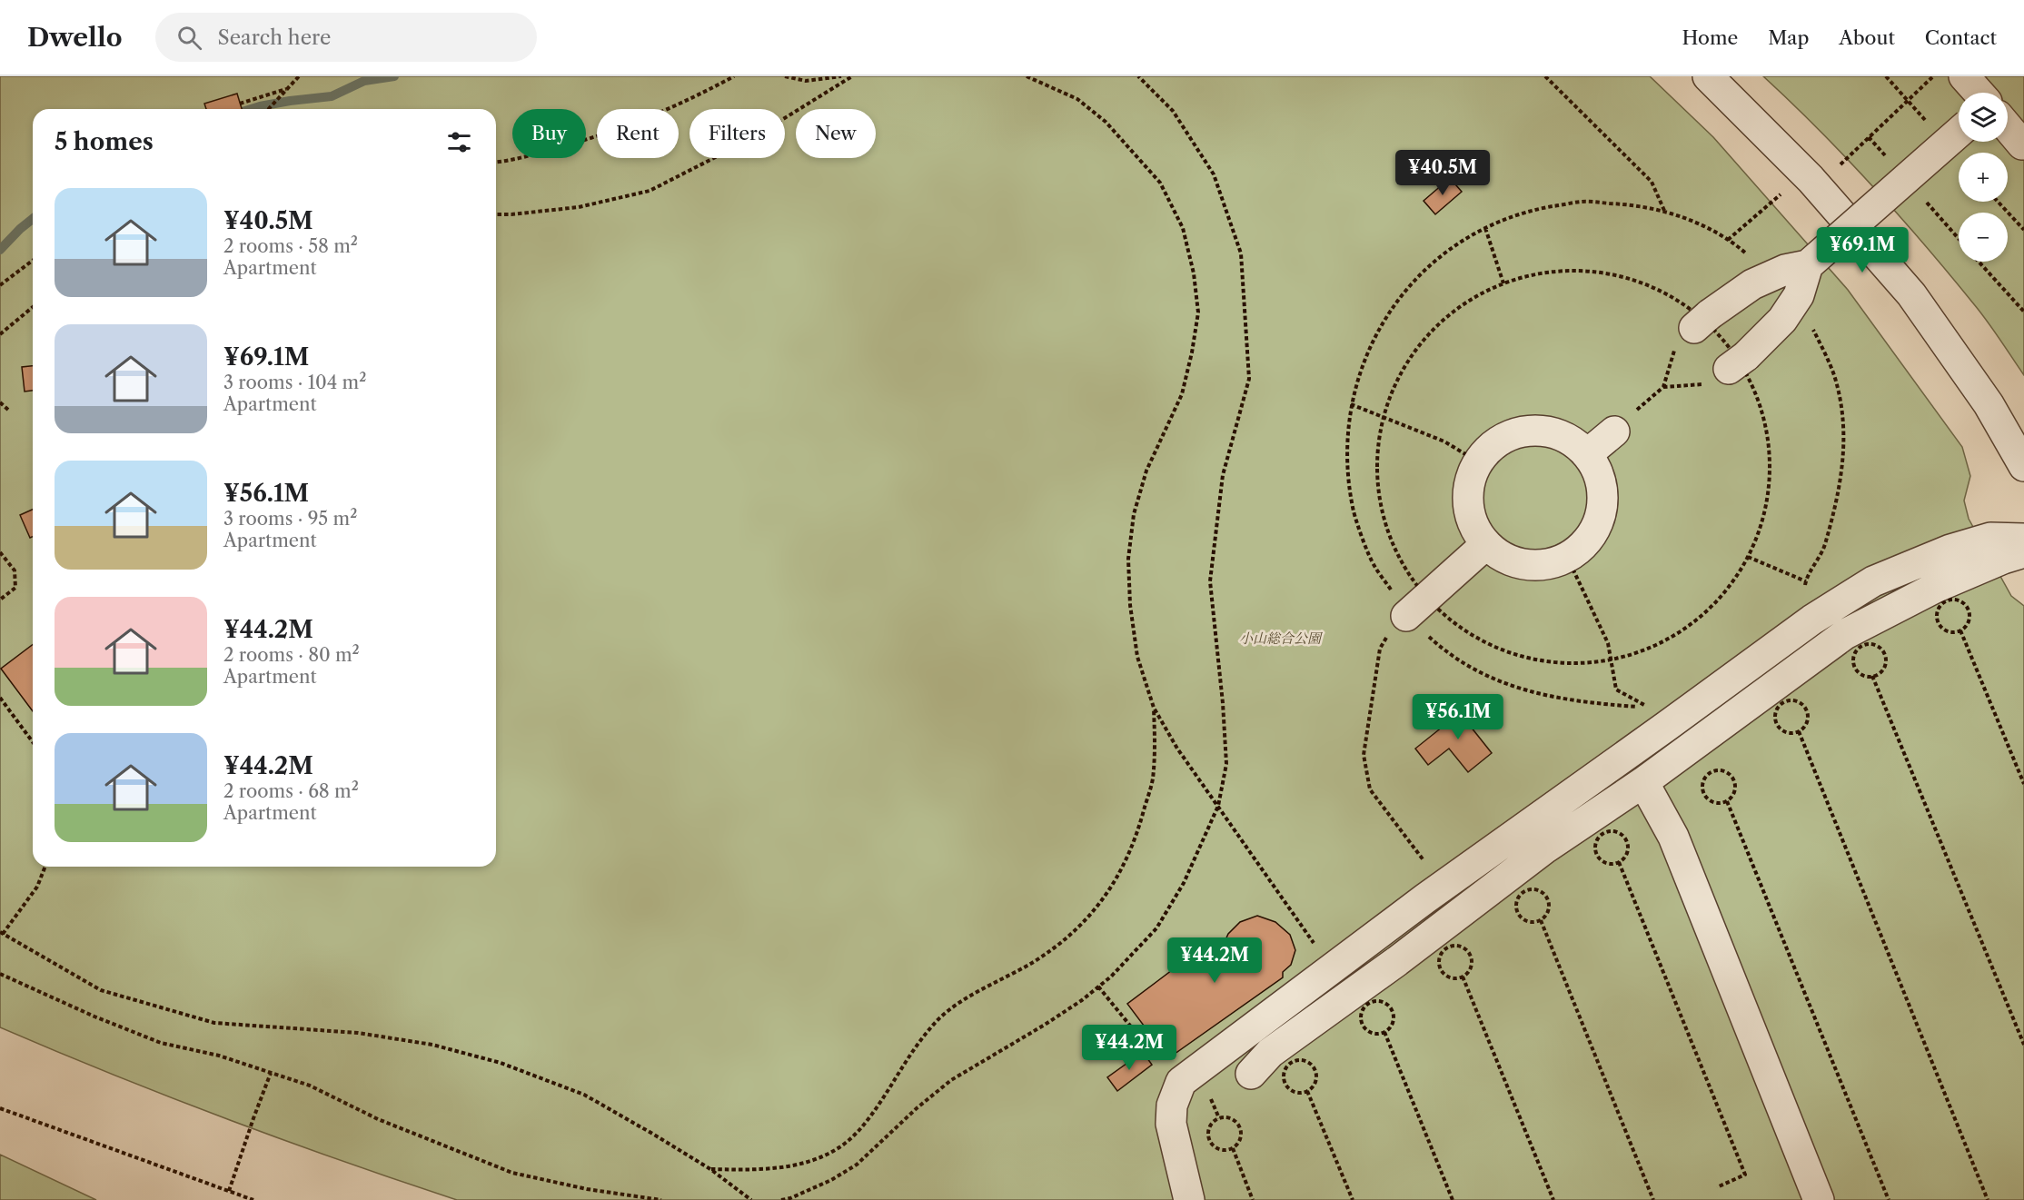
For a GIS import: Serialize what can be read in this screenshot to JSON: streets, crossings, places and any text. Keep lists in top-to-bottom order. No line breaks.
{"parks":["小山総合公園"],"page":{"header":"Dwello","search":"Search here","nav":["Home","Map","About","Contact"],"map_buttons":["+","−"],"chip":["Buy","Rent","Filters","New"],"heading":"5 homes","price":["¥40.5M","¥69.1M","¥56.1M","¥44.2M","¥44.2M"],"list":[{"name":"¥40.5M","note":"2 rooms · 58 m² · Apartment"},{"name":"¥69.1M","note":"3 rooms · 104 m² · Apartment"},{"name":"¥56.1M","note":"3 rooms · 95 m² · Apartment"},{"name":"¥44.2M","note":"2 rooms · 80 m² · Apartment"},{"name":"¥44.2M","note":"2 rooms · 68 m² · Apartment"}]}}
